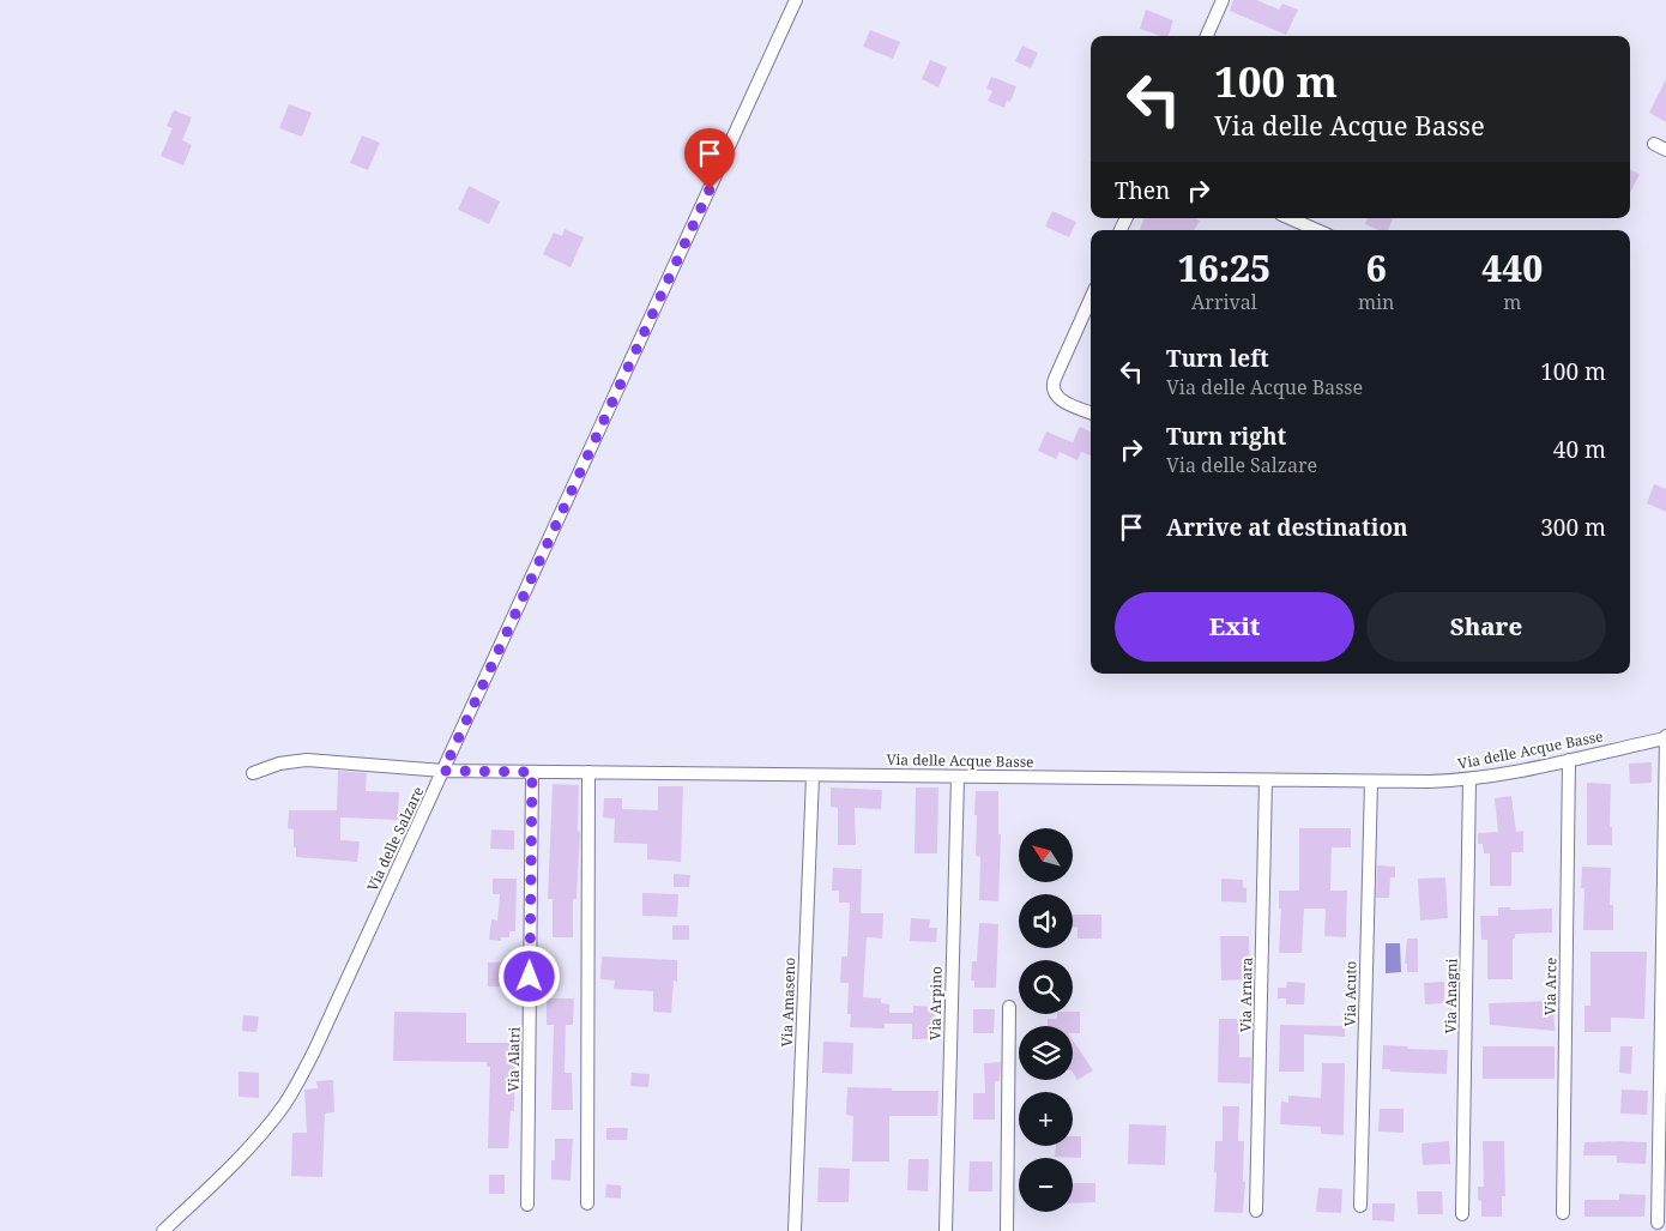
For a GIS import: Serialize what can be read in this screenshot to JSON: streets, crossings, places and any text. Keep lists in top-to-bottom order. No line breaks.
{"streets":{"street":["Via delle Acque Basse","Via delle Salzare","Via Arce","Via Acuto","Via Arnara","Via Anagni","Via Amaseno","Via Arpino","Via Alatri"]},"crossings":[["Via delle Acque Basse","Via delle Salzare"],["Via delle Acque Basse","Via Arce"],["Via delle Acque Basse","Via Acuto"],["Via delle Acque Basse","Via Arnara"],["Via delle Acque Basse","Via Anagni"],["Via delle Acque Basse","Via Amaseno"],["Via delle Acque Basse","Via Arpino"],["Via delle Acque Basse","Via Alatri"]],"north":"top left","page":{"turn":["100 m","Via delle Acque Basse"],"then":"Then","eta":["16:25","Arrival","6","min","440","m"],"list":[{"name":"Turn left","note":"Via delle Acque Basse","value":"100 m"},{"name":"Turn right","note":"Via delle Salzare","value":"40 m"},{"name":"Arrive at destination","value":"300 m"}],"buttons":["Exit","Share"],"map_buttons":["+","−"]}}
